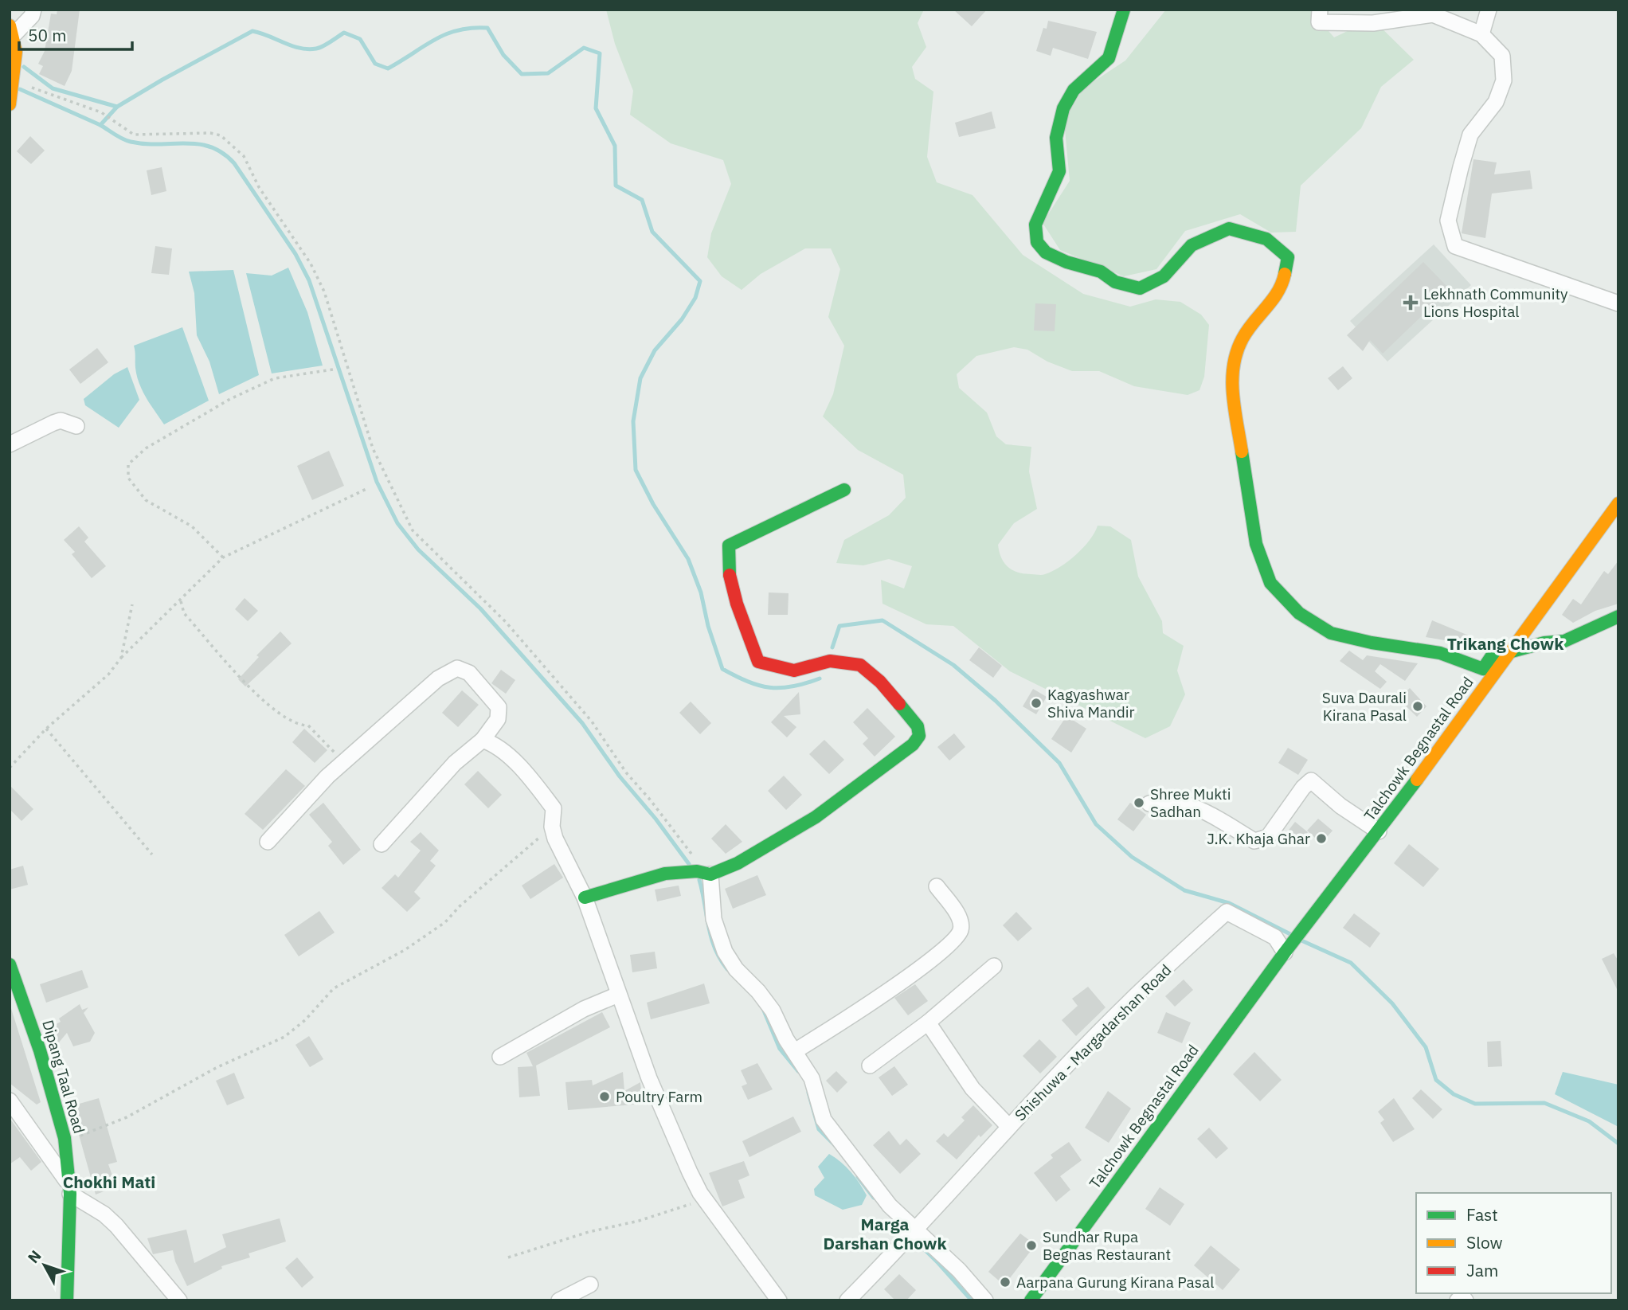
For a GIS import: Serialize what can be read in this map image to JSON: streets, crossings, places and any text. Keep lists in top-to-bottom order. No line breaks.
{"streets":{"street":["Talchowk Begnastal Road","Shishuwa - Margadarshan Road","Dipang Taal Road"]},"crossings":[["Talchowk Begnastal Road","Shishuwa - Margadarshan Road"]],"districts":["Trikang Chowk","Chokhi Mati","Marga Darshan Chowk"],"places":{"health":["Lekhnath Community Lions Hospital"],"other":["Kagyashwar Shiva Mandir","Suva Daurali Kirana Pasal","Shree Mukti Sadhan","J.K. Khaja Ghar","Poultry Farm","Sundhar Rupa Begnas Restaurant","Aarpana Gurung Kirana Pasal"]},"legend":["Fast","Slow","Jam"],"scale_bar":"50 m","north":"top left"}
